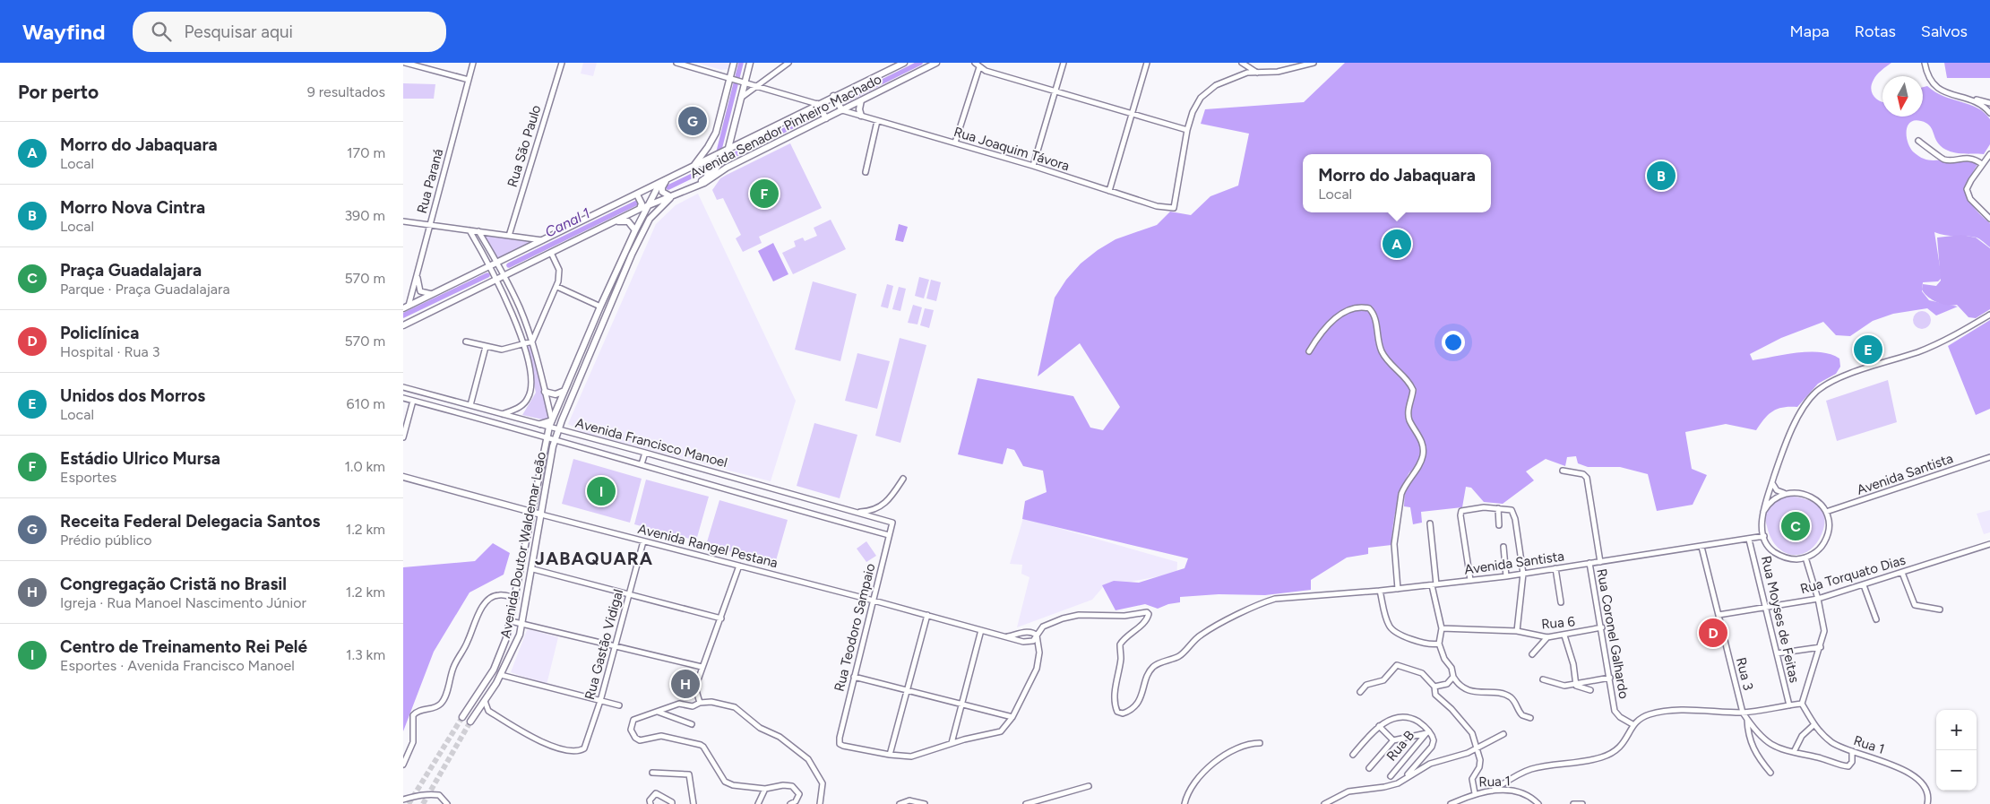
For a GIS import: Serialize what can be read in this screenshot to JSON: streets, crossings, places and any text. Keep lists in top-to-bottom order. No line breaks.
{"streets":{"main road":["Avenida Senador Pinheiro Machado","Avenida Doutor Waldemar Leão","Avenida Rangel Pestana"],"street":["Rua São Paulo","Rua Joaquim Távora","Rua Paraná","Avenida Francisco Manoel","Avenida Santista","Rua Torquato Dias","Rua Moyses de Feitas","Rua 6","Rua Teodoro Sampaio","Rua Coronel Galhardo","Rua Gastão Vidigal","Rua 3","Rua 1","Rua B"]},"crossings":[["Avenida Senador Pinheiro Machado","Rua Joaquim Távora"],["Avenida Senador Pinheiro Machado","Rua Paraná"],["Avenida Francisco Manoel","Avenida Doutor Waldemar Leão"],["Avenida Francisco Manoel","Rua Teodoro Sampaio"],["Avenida Santista","Avenida Rangel Pestana"],["Avenida Santista","Rua Moyses de Feitas"],["Avenida Santista","Rua Coronel Galhardo"],["Avenida Santista","Rua 3"],["Avenida Doutor Waldemar Leão","Avenida Rangel Pestana"],["Avenida Doutor Waldemar Leão","Rua Gastão Vidigal"],["Avenida Rangel Pestana","Rua Teodoro Sampaio"],["Avenida Rangel Pestana","Rua Gastão Vidigal"],["Rua Torquato Dias","Rua Moyses de Feitas"],["Rua Torquato Dias","Rua 3"],["Rua 6","Rua Coronel Galhardo"]],"districts":["JABAQUARA"],"water":["Canal 1"],"north":"bottom","page":{"header":"Wayfind","search":"Pesquisar aqui","nav":["Mapa","Rotas","Salvos"],"heading":["Por perto","9 resultados"],"pins":["G","B","F","A","E","I","C","D","H"],"list":[{"mark":"A","name":"Morro do Jabaquara","note":"Local","value":"170 m"},{"mark":"B","name":"Morro Nova Cintra","note":"Local","value":"390 m"},{"mark":"C","name":"Praça Guadalajara","note":"Parque · Praça Guadalajara","value":"570 m"},{"mark":"D","name":"Policlínica","note":"Hospital · Rua 3","value":"570 m"},{"mark":"E","name":"Unidos dos Morros","note":"Local","value":"610 m"},{"mark":"F","name":"Estádio Ulrico Mursa","note":"Esportes","value":"1.0 km"},{"mark":"G","name":"Receita Federal Delegacia Santos","note":"Prédio público","value":"1.2 km"},{"mark":"H","name":"Congregação Cristã no Brasil","note":"Igreja · Rua Manoel Nascimento Júnior","value":"1.2 km"},{"mark":"I","name":"Centro de Treinamento Rei Pelé","note":"Esportes · Avenida Francisco Manoel","value":"1.3 km"}],"popup":["Morro do Jabaquara","Local"],"map_buttons":["+","−"]}}
